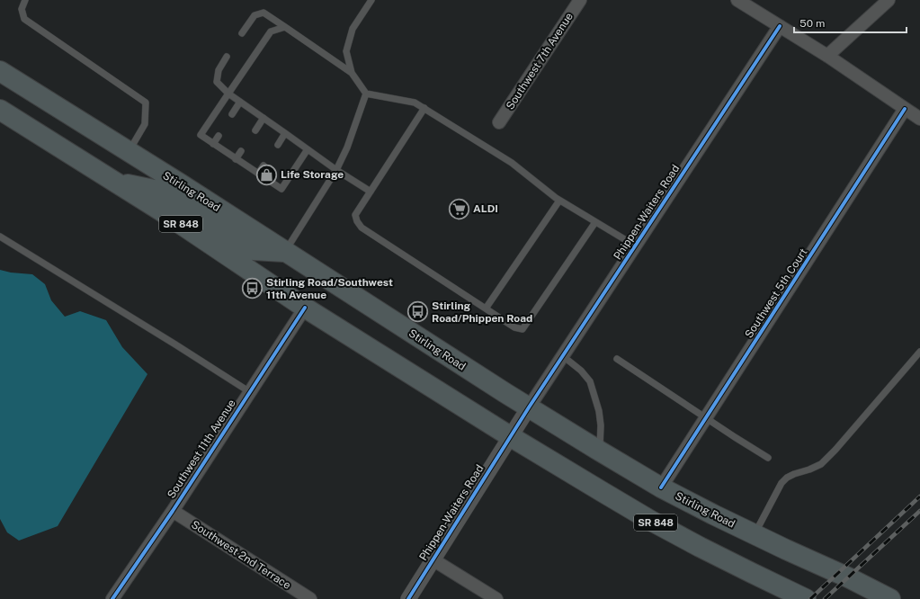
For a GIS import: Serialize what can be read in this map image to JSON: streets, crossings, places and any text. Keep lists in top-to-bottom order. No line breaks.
{"streets":{"main road":["Stirling Road","SR 848"],"street":["Southwest 7th Avenue","Phippen-Waiters Road","Southwest 5th Court","Southwest 11th Avenue","Southwest 2nd Terrace"]},"crossings":[["Stirling Road","Phippen-Waiters Road"],["Stirling Road","Southwest 5th Court"],["Phippen-Waiters Road","SR 848"],["SR 848","Southwest 11th Avenue"],["Southwest 11th Avenue","Southwest 2nd Terrace"]],"places":{"shop":["Life Storage"],"supermarket":["ALDI"],"bus stop":["Stirling Road/Southwest 11th Avenue","Stirling Road/Phippen Road"]},"scale_bar":"50 m"}
